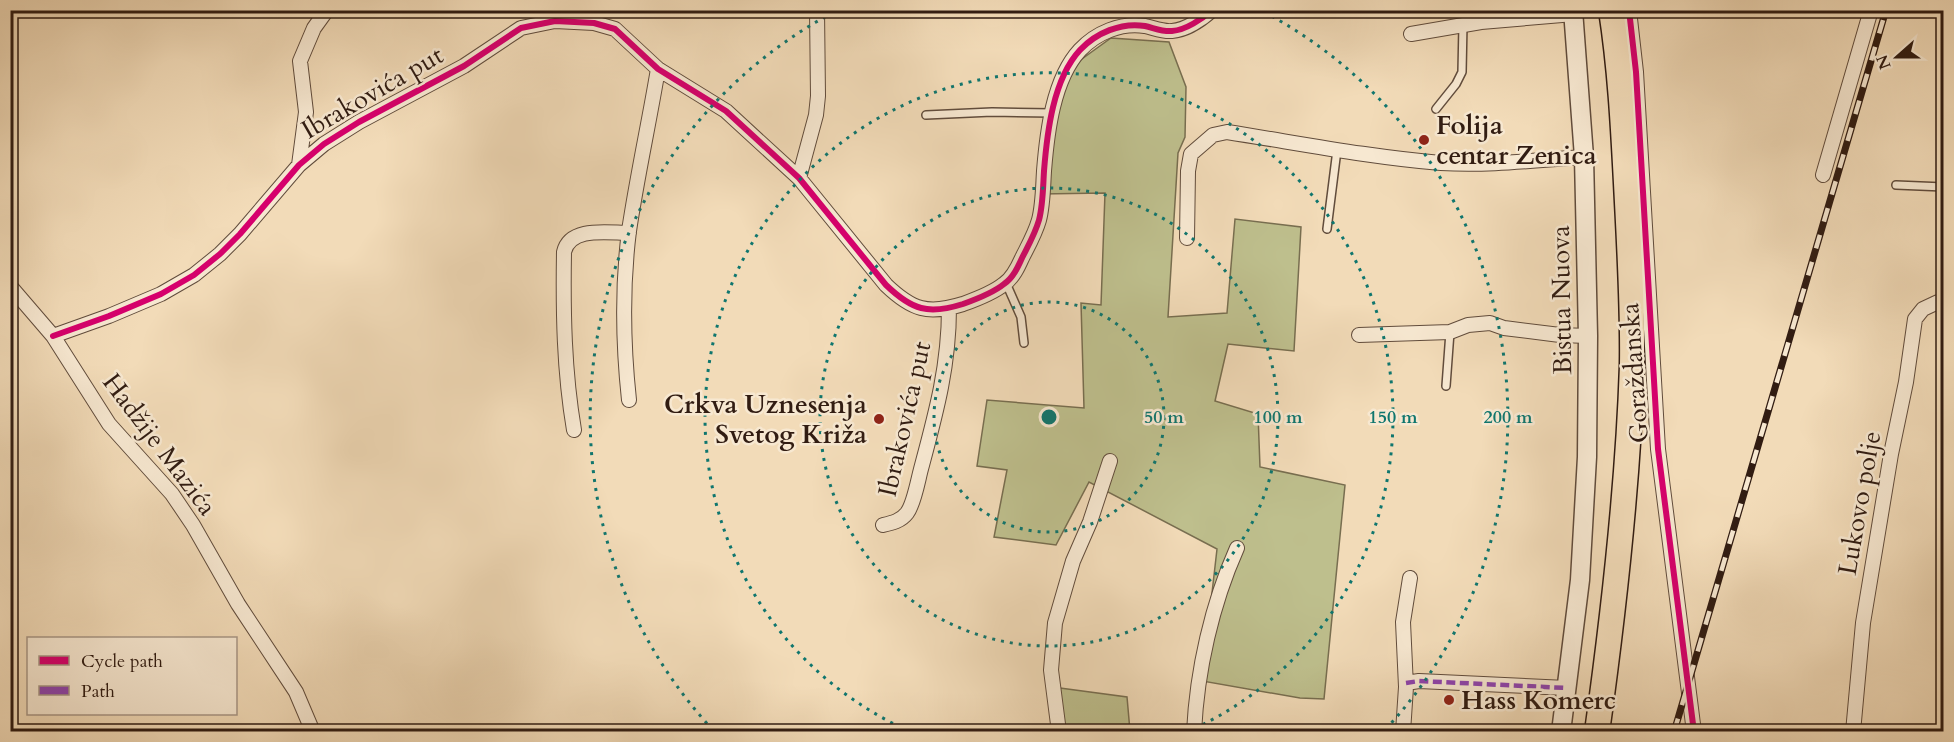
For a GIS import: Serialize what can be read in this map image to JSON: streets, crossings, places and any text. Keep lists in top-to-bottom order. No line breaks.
{"streets":{"street":["Ibrakovića put","Bistua Nuova","Goraždanska","Hadžije Mazića","Lukovo polje"]},"crossings":[["Ibrakovića put","Hadžije Mazića"]],"places":["Folija centar Zenica","Crkva Uznesenja Svetog Križa","Hass Komerc"],"legend":["Cycle path","Path"],"north":"left","rings":["50 m","100 m","150 m","200 m"]}
